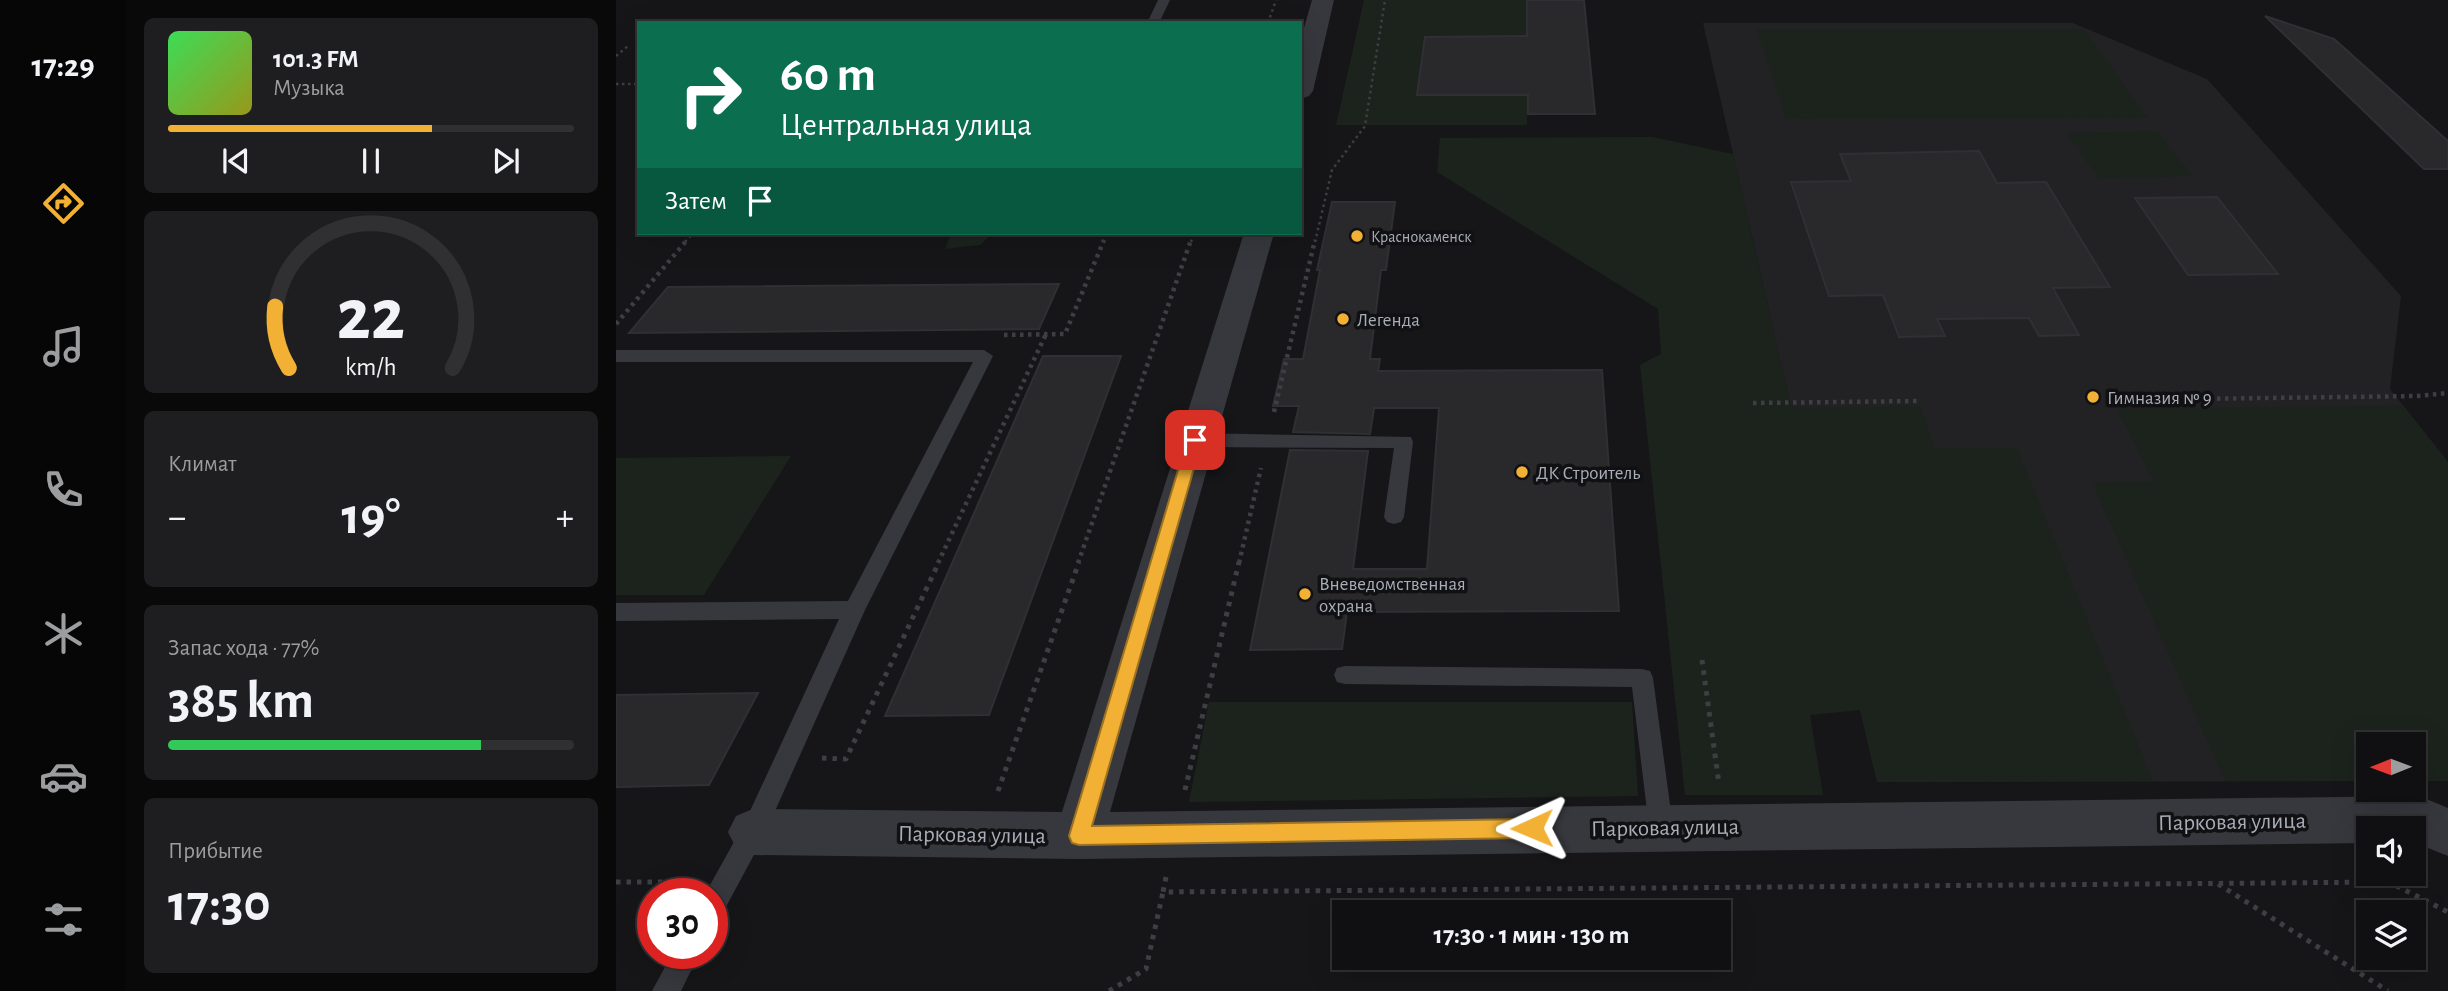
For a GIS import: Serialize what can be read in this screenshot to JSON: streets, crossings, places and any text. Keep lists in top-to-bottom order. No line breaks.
{"streets":{"street":["Парковая улица"]},"places":["Краснокаменск","Легенда","Гимназия № 9","ДК Строитель","Вневедомственная охрана"],"north":"left","page":{"tabs":"17:29","turn":["60 m","Центральная улица"],"song":["101.3 FM","Музыка"],"then":"Затем","tile":["Климат",["Запас хода · 77%","385 km"],["Прибытие","17:30"]],"heat":["−","19°","+"],"limit":"30","trip":"17:30 · 1 мин · 130 m","gauge":["22","km/h"]}}
